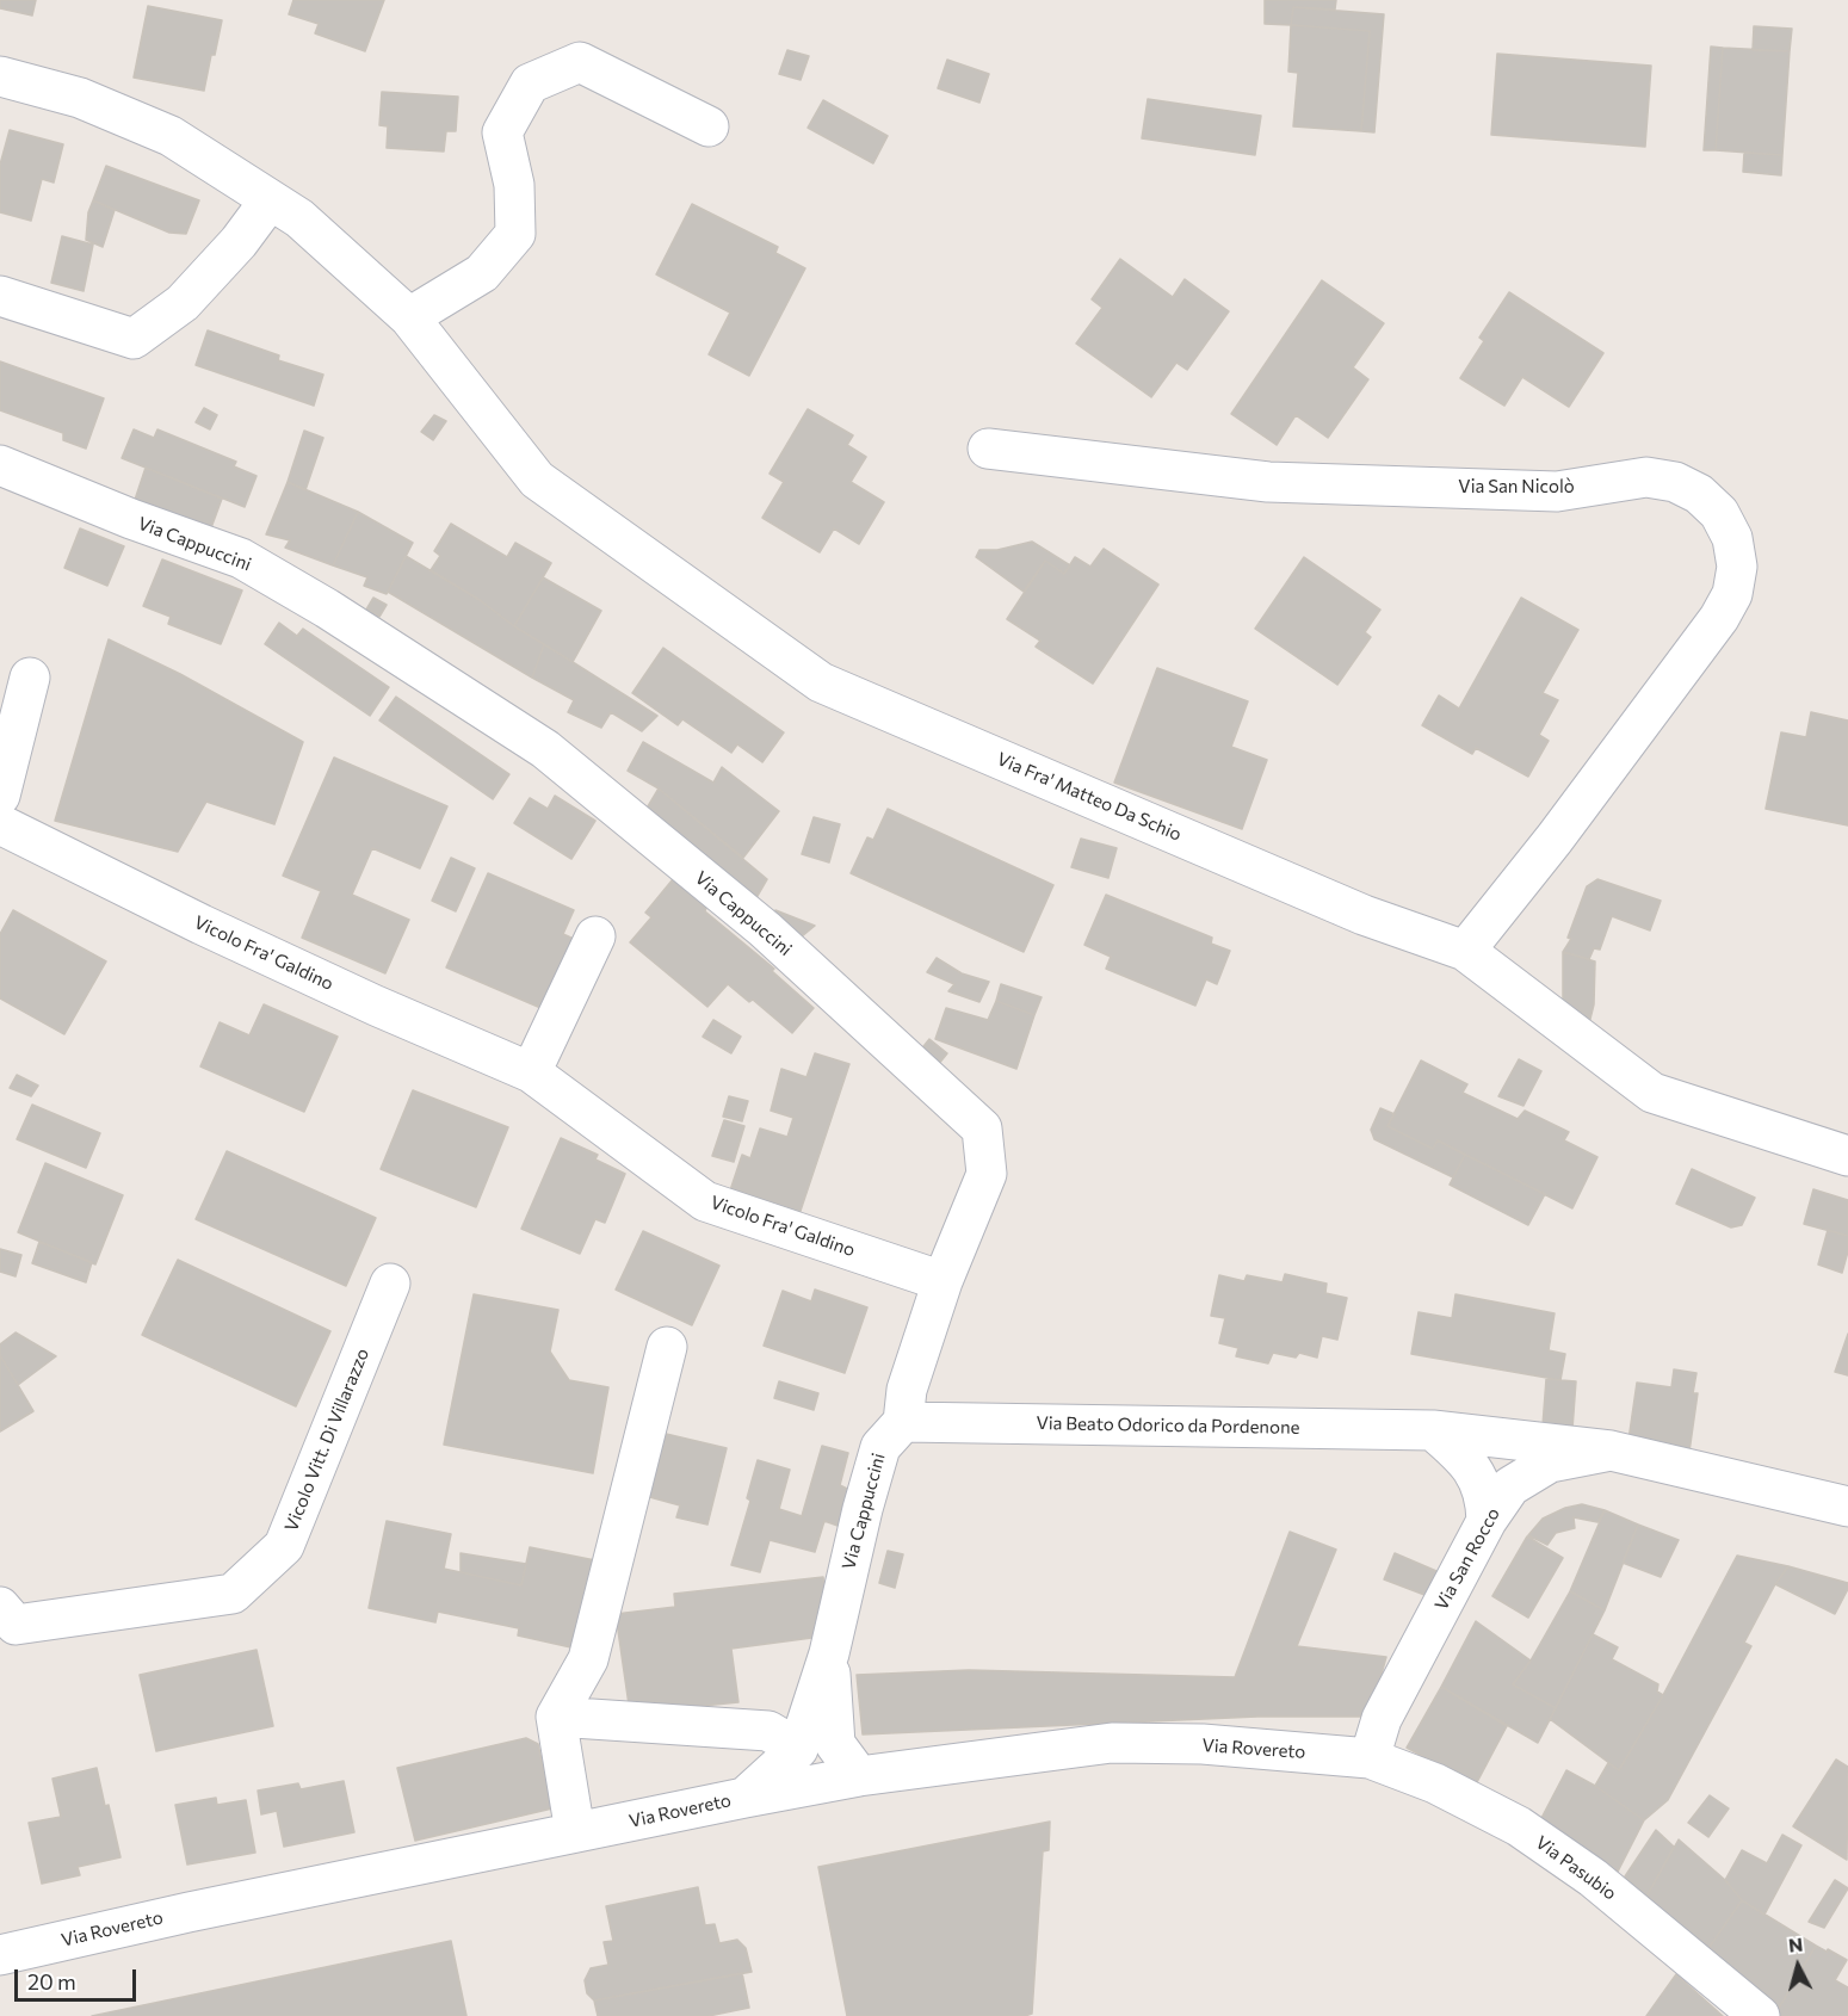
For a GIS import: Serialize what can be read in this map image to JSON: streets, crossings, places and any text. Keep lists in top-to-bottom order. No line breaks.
{"streets":{"street":["Via San Nicolò","Via Cappuccini","Via Fra' Matteo Da Schio","Vicolo Fra' Galdino","Via Beato Odorico da Pordenone","Vicolo Vitt. Di Villarazzo","Via San Rocco","Via Rovereto","Via Pasubio"]},"crossings":[["Via San Nicolò","Via Fra' Matteo Da Schio"],["Via Cappuccini","Vicolo Fra' Galdino"],["Via Cappuccini","Via Beato Odorico da Pordenone"],["Via Cappuccini","Via Rovereto"],["Via Beato Odorico da Pordenone","Via San Rocco"],["Via San Rocco","Via Rovereto"],["Via San Rocco","Via Pasubio"],["Via Rovereto","Via Pasubio"]],"scale_bar":"20 m","north":"top"}
